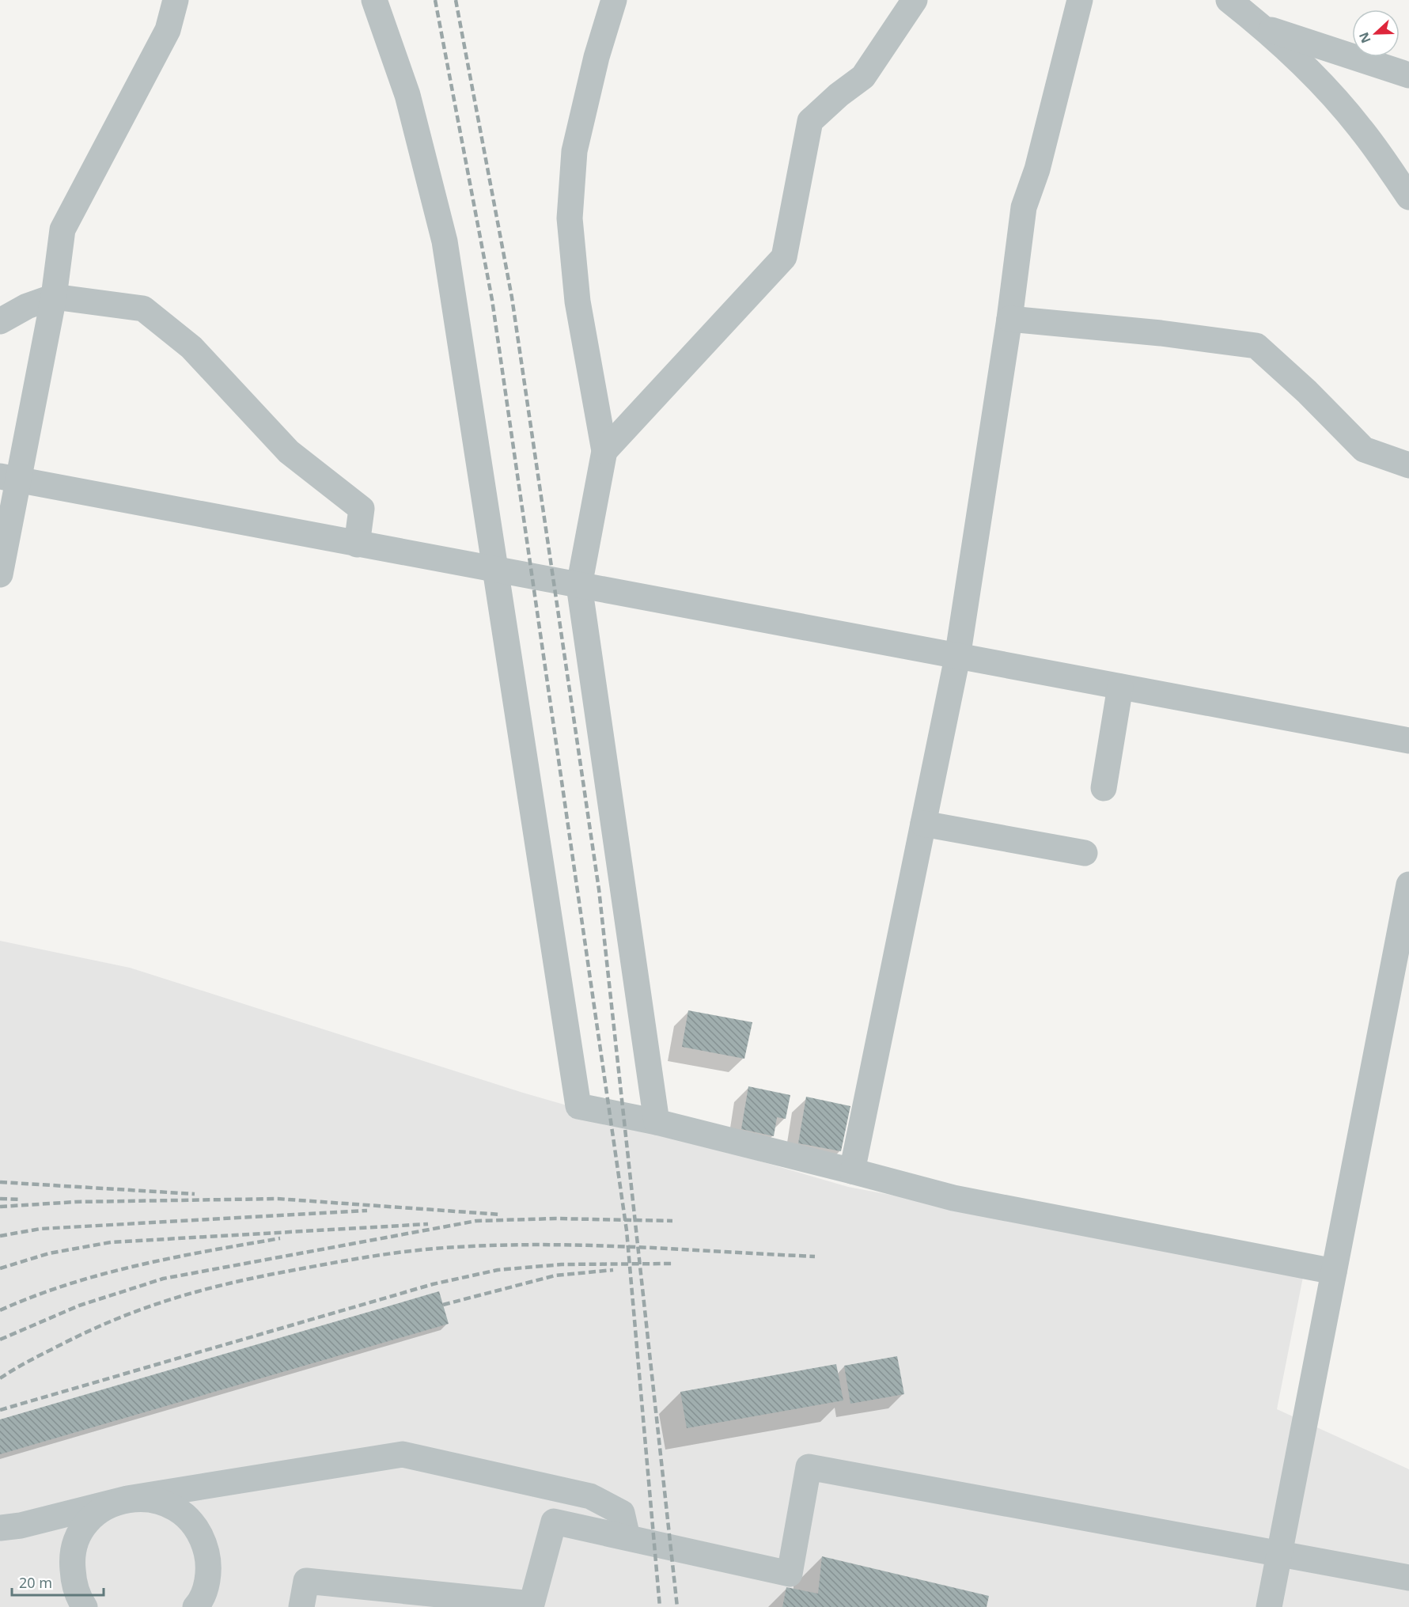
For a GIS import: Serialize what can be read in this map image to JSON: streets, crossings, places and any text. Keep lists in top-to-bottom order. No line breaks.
{"scale_bar":"20 m","north":"left"}
